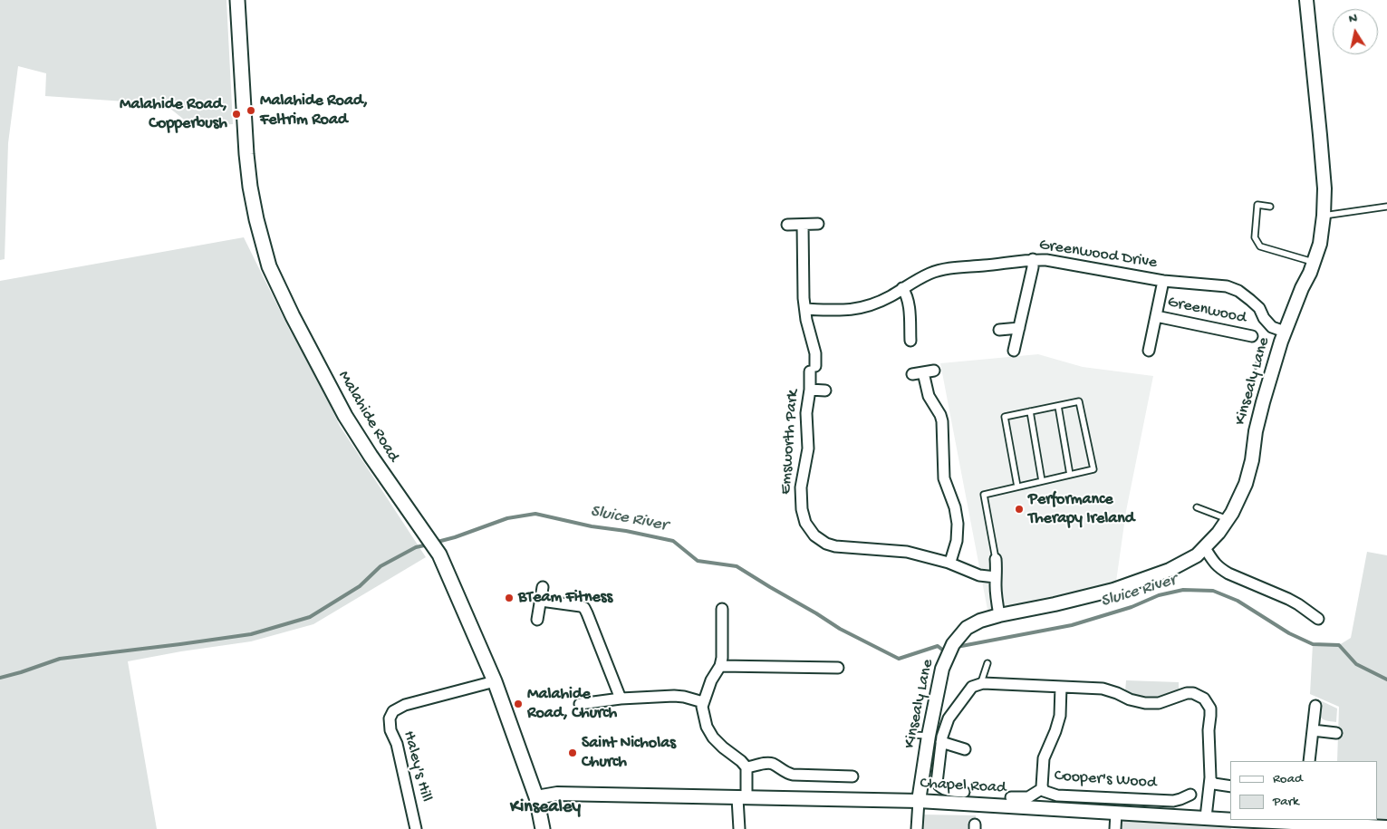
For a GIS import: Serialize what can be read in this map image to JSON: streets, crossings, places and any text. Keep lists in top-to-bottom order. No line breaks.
{"streets":{"main road":["Malahide Road"],"street":["Greenwood Drive","Greenwood","Kinsealy Lane","Emsworth Park","Haley's Hill","Cooper's Wood","Chapel Road"]},"crossings":[["Greenwood Drive","Greenwood"],["Greenwood Drive","Emsworth Park"],["Greenwood","Kinsealy Lane"],["Kinsealy Lane","Chapel Road"],["Malahide Road","Haley's Hill"],["Malahide Road","Chapel Road"]],"districts":["Kinsealey"],"water":["Sluice River"],"places":["Malahide Road, Feltrim Road","Malahide Road, Copperbush","Performance Therapy Ireland","BTeam Fitness","Malahide Road, Church","Saint Nicholas Church"],"legend":["Road","Park"],"north":"top"}
